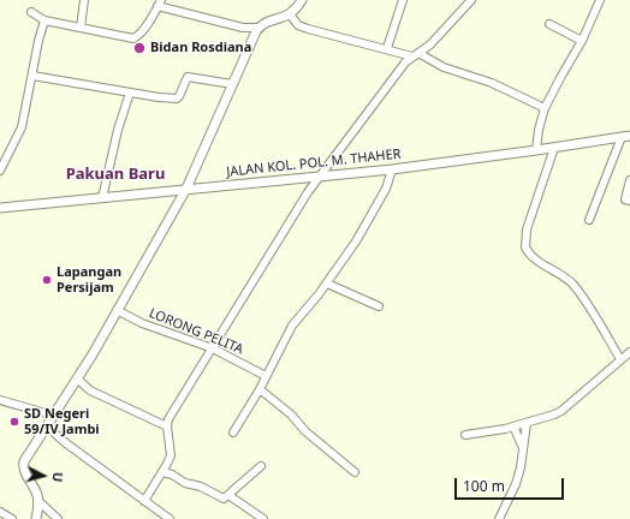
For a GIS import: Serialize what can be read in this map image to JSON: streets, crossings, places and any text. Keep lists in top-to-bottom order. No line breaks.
{"streets":{"street":["JALAN KOL. POL. M. THAHER","LORONG PELITA"]},"districts":["Pakuan Baru"],"places":["Bidan Rosdiana","Lapangan Persijam","SD Negeri 59/IV Jambi"],"scale_bar":"100 m","north":"right"}
